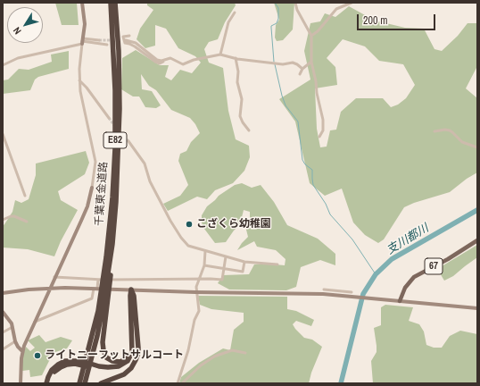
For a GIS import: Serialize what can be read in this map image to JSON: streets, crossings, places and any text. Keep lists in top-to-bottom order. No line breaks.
{"streets":{"highway":["E82","千葉東金道路"],"main road":["67"]},"water":["支川都川"],"places":["こざくら幼稚園","ライトニーフットサルコート"],"scale_bar":"200 m","north":"bottom left"}
